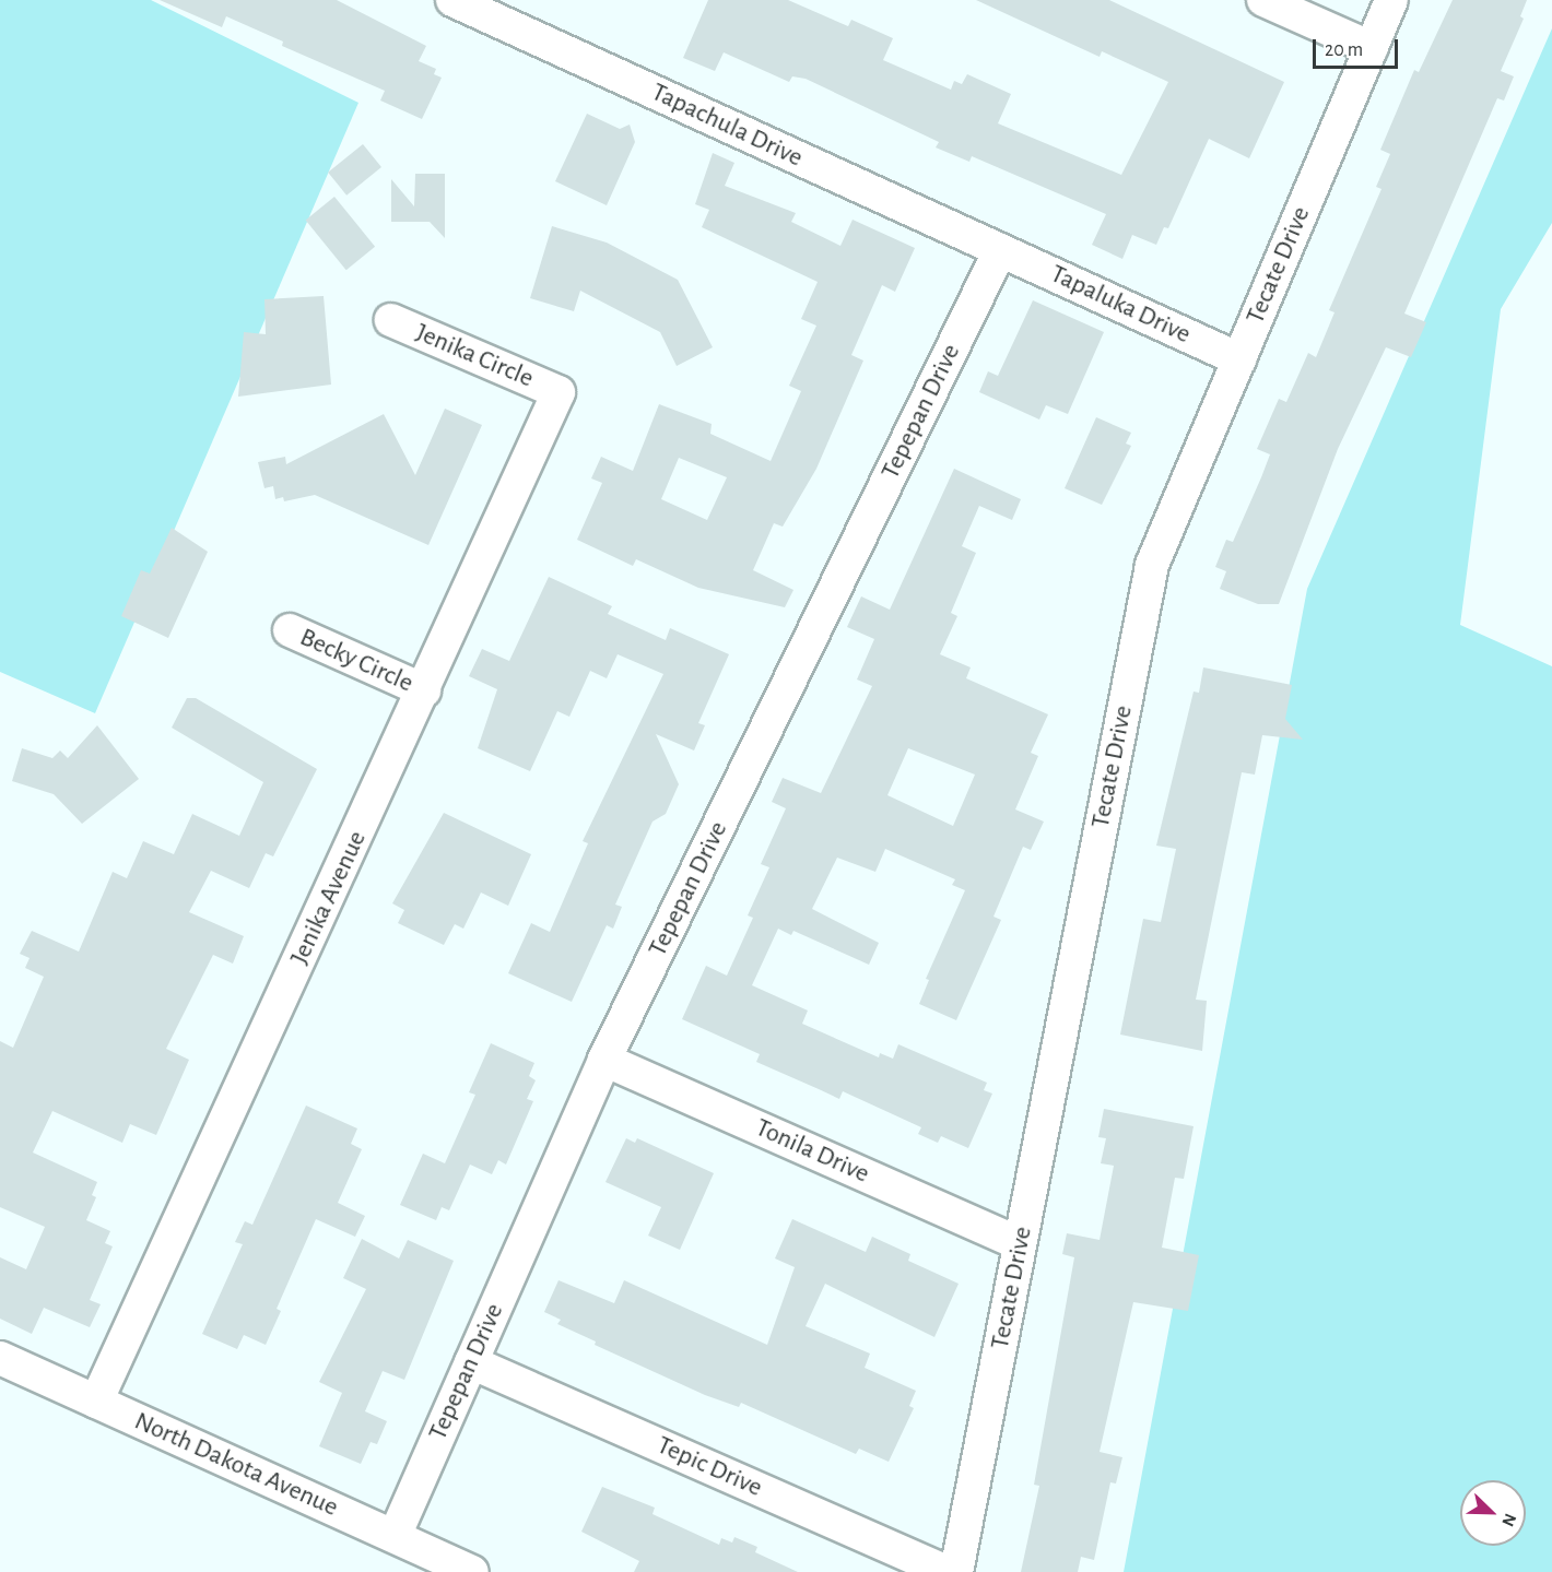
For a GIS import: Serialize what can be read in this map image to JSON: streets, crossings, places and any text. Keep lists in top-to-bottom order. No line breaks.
{"streets":{"street":["Tapachula Drive","Tecate Drive","Tapaluka Drive","Jenika Circle","Tepepan Drive","Becky Circle","Jenika Avenue","Tonila Drive","North Dakota Avenue","Tepic Drive"]},"crossings":[["Tapachula Drive","Tapaluka Drive"],["Tapachula Drive","Tepepan Drive"],["Tecate Drive","Tapaluka Drive"],["Tecate Drive","Tonila Drive"],["Tapaluka Drive","Tepepan Drive"],["Jenika Circle","Jenika Avenue"],["Tepepan Drive","Tonila Drive"],["Tepepan Drive","North Dakota Avenue"],["Tepepan Drive","Tepic Drive"],["Becky Circle","Jenika Avenue"],["Jenika Avenue","North Dakota Avenue"]],"scale_bar":"20 m","north":"bottom right"}
